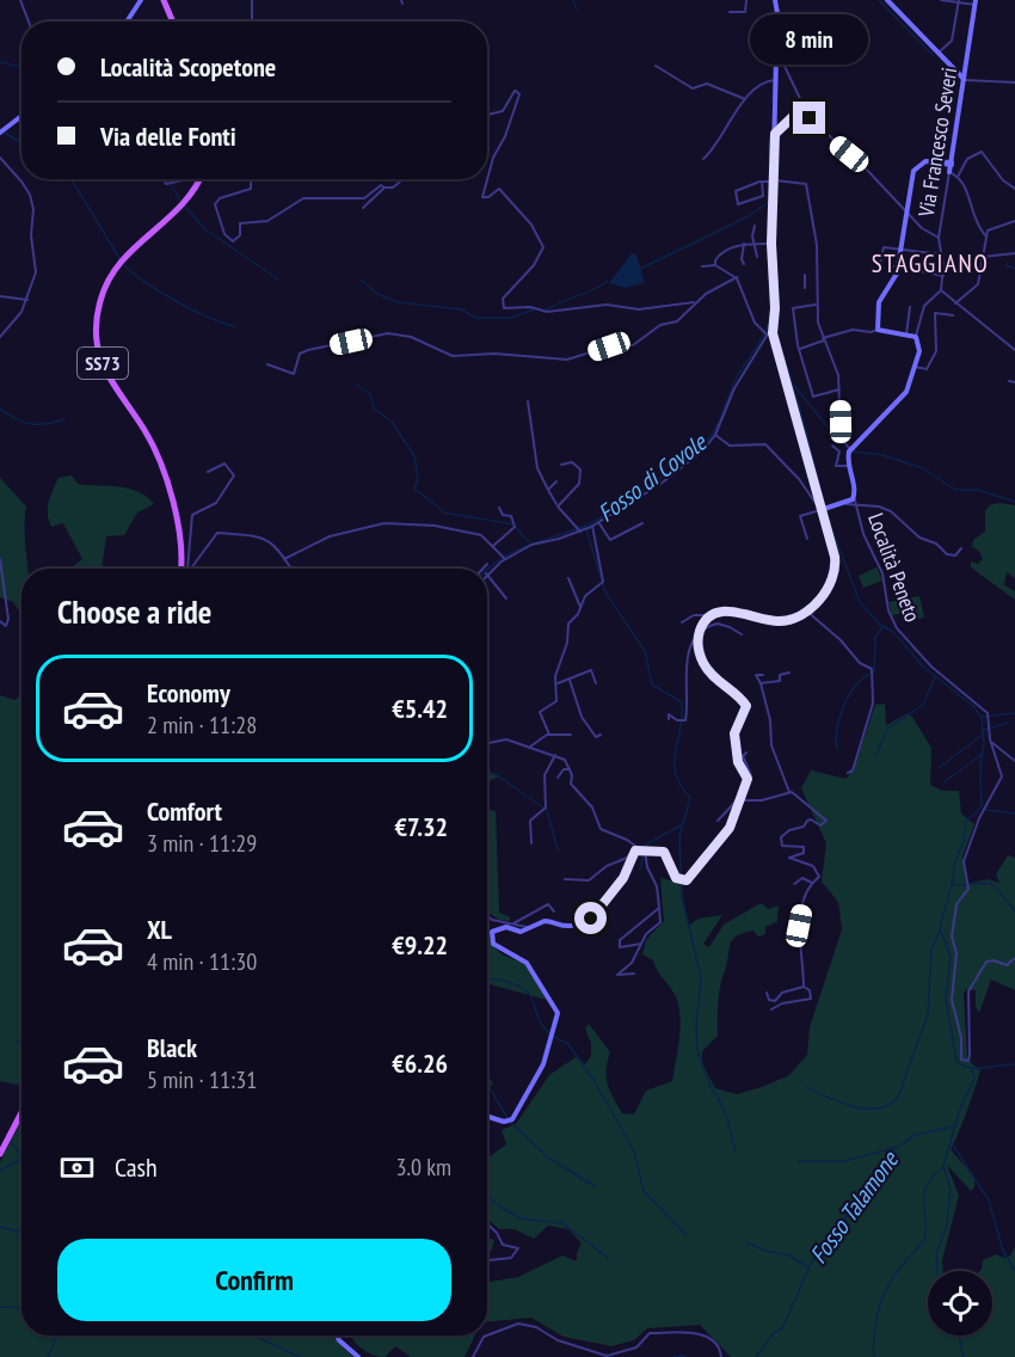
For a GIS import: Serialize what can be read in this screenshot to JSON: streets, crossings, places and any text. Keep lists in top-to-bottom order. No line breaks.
{"streets":{"main road":["Via Francesco Severi","SS73"],"street":["Località Peneto"]},"districts":["STAGGIANO"],"water":["Fosso di Covole","Fosso Talamone"],"page":{"bubble":"8 min","banner":["Località Scopetone","Via delle Fonti"],"heading":"Choose a ride","list":[{"name":"Economy","note":"2 min · 11:28","value":"€5.42"},{"name":"Comfort","note":"3 min · 11:29","value":"€7.32"},{"name":"XL","note":"4 min · 11:30","value":"€9.22"},{"name":"Black","note":"5 min · 11:31","value":"€6.26"}],"pay":["Cash","3.0 km"],"buttons":"Confirm"}}
